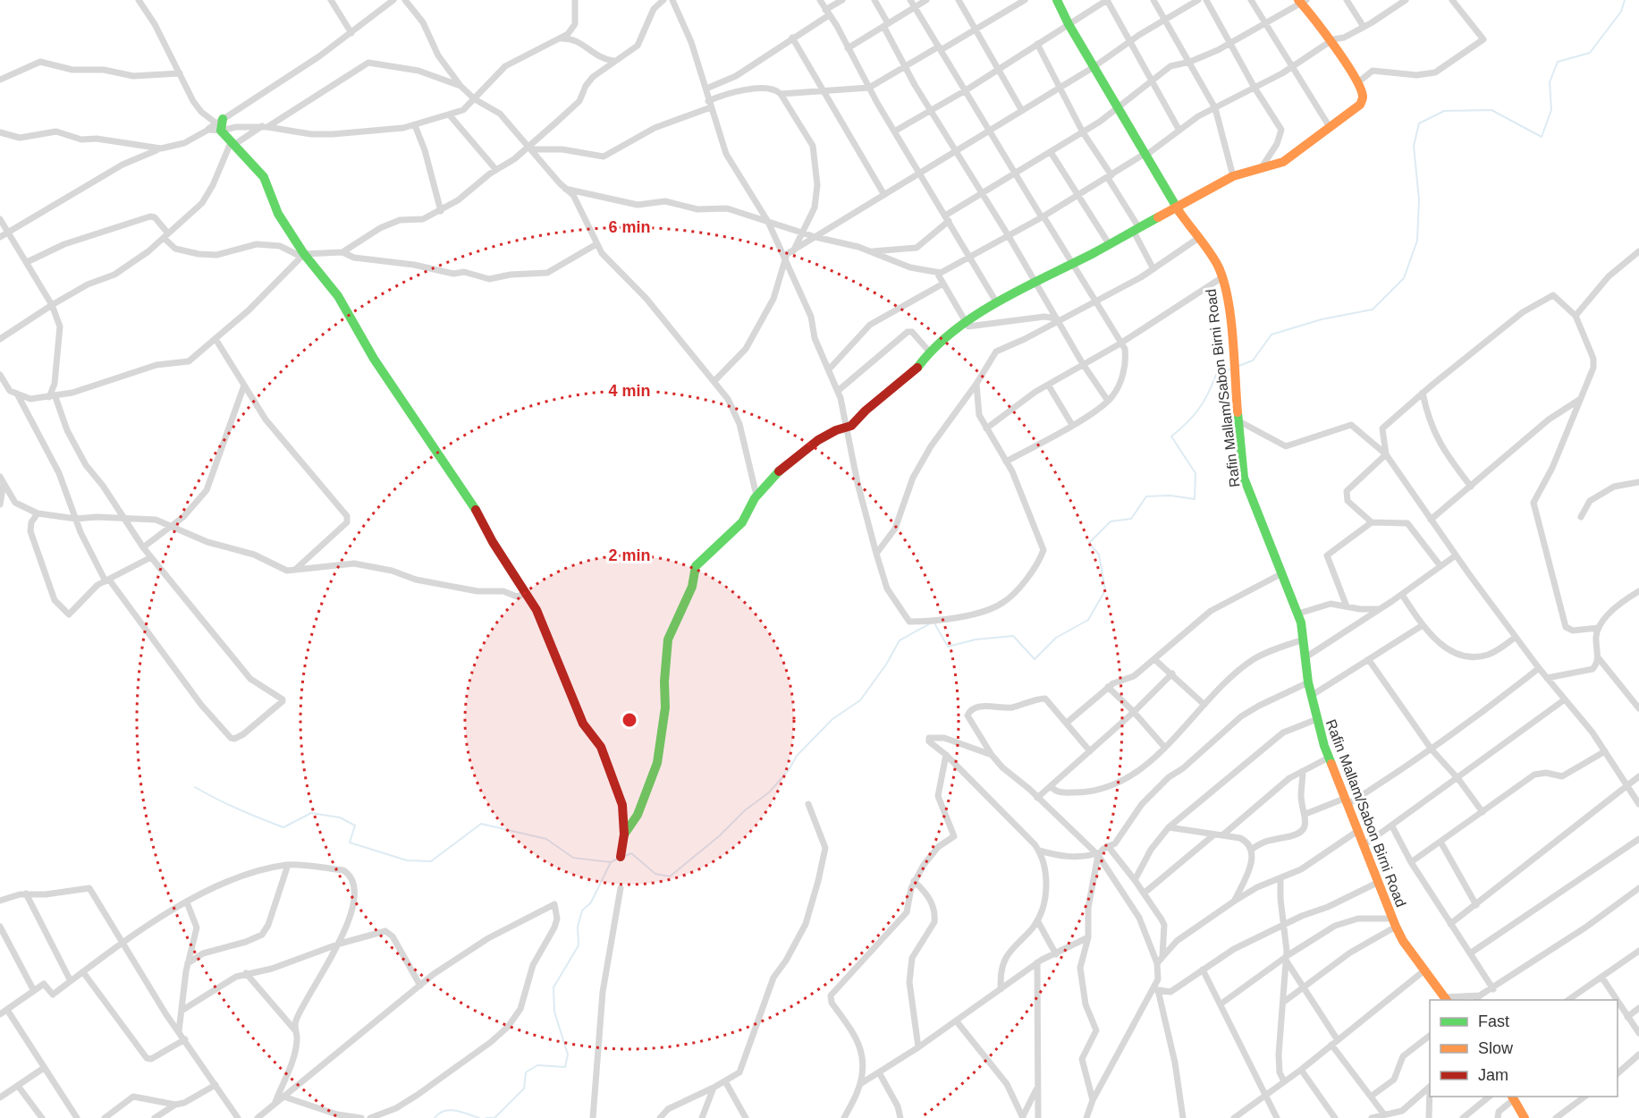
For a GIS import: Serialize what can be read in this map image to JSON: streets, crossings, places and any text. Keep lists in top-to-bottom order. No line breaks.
{"streets":{"street":["Rafin Mallam/Sabon Birni Road"]},"legend":["Fast","Slow","Jam"],"rings":["6 min","4 min","2 min"]}
